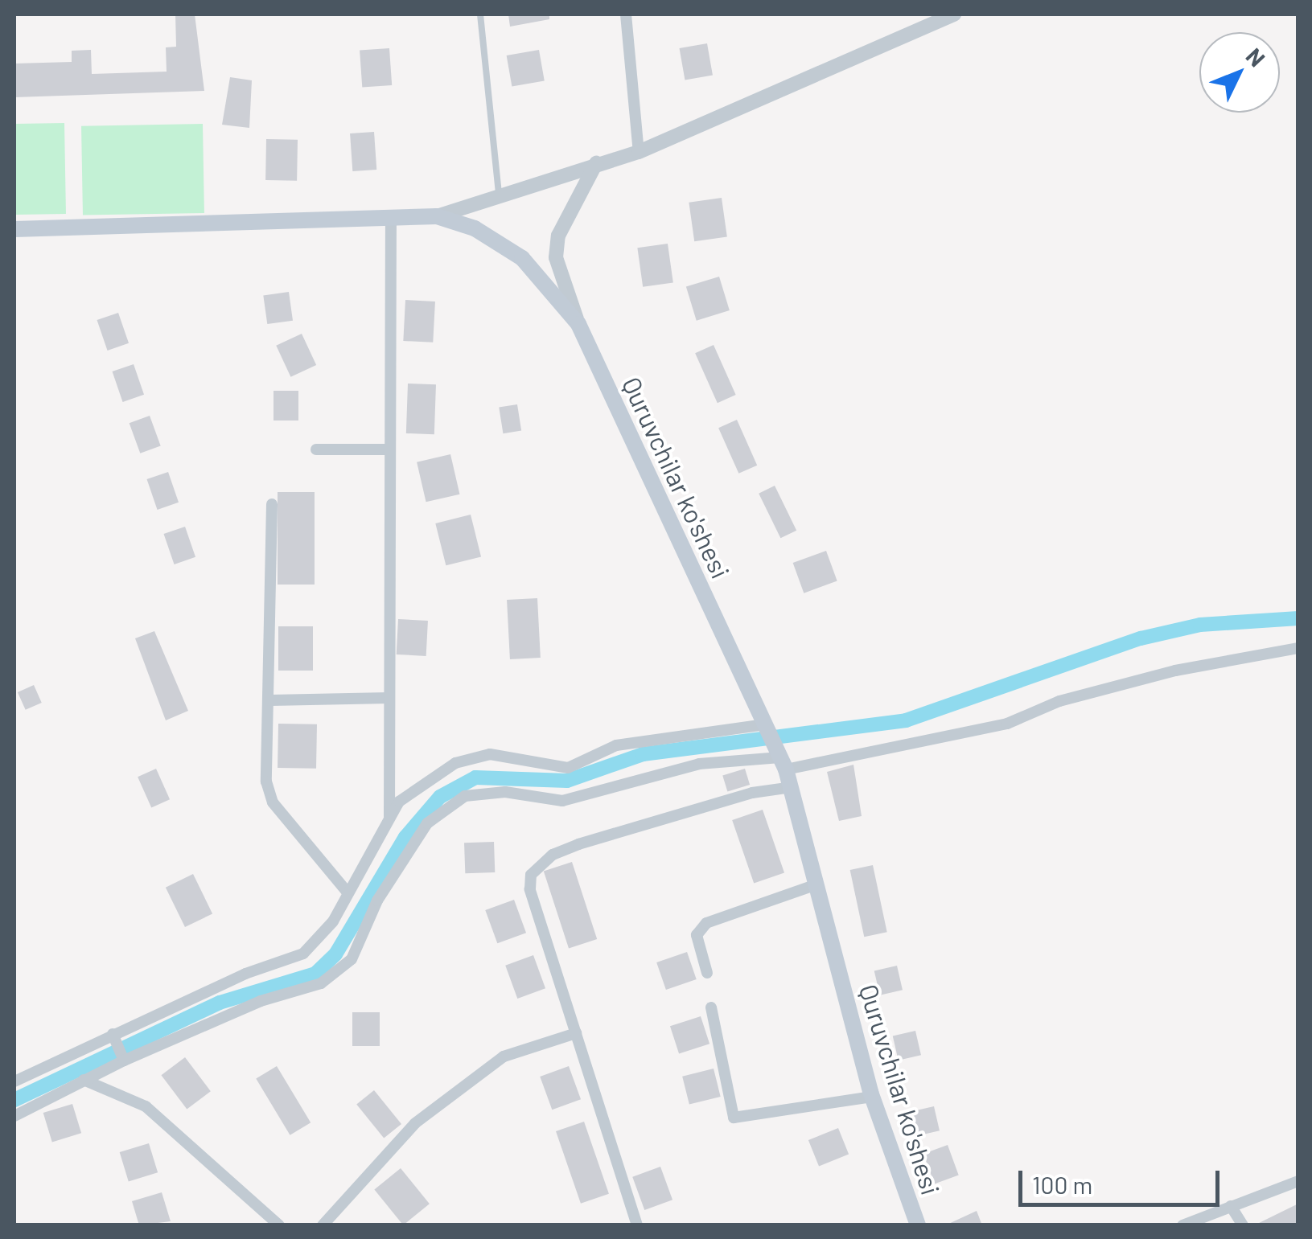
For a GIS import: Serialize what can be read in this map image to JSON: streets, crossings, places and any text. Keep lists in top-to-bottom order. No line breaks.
{"streets":{"main road":["Quruvchilar ko'shesi"]},"scale_bar":"100 m","north":"top right"}
